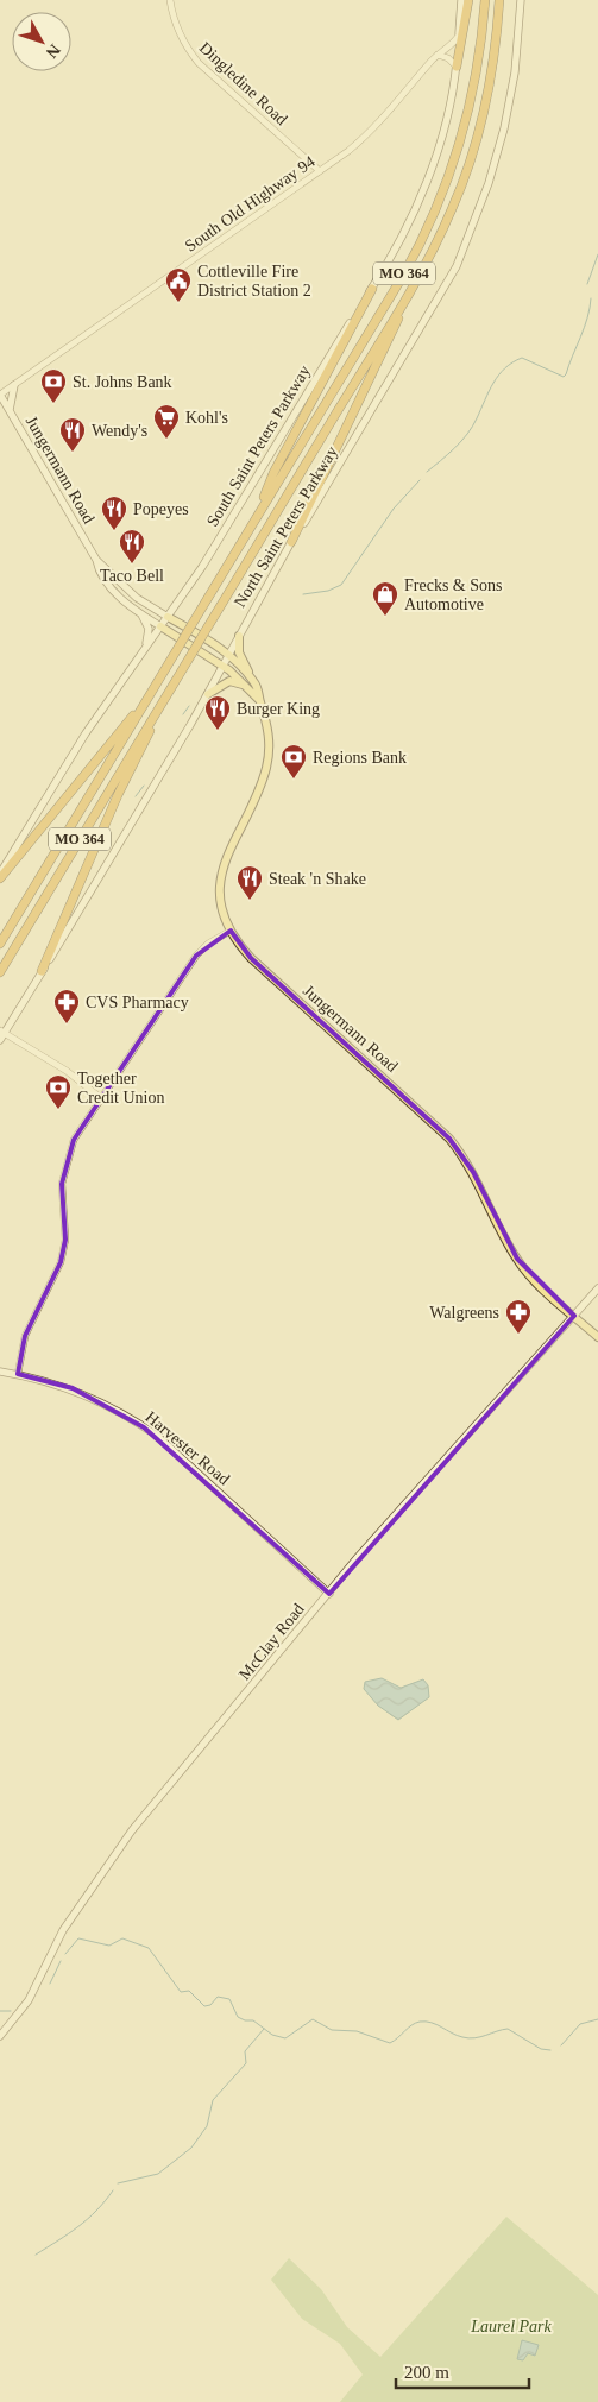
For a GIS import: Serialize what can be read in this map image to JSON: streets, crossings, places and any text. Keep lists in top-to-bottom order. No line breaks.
{"streets":{"highway":["MO 364"],"main road":["South Saint Peters Parkway","Jungermann Road","North Saint Peters Parkway","Harvester Road","McClay Road"],"street":["Dingledine Road","South Old Highway 94"]},"crossings":[["Dingledine Road","South Old Highway 94"],["South Old Highway 94","South Saint Peters Parkway"],["South Old Highway 94","Jungermann Road"],["South Saint Peters Parkway","Jungermann Road"],["Jungermann Road","North Saint Peters Parkway"],["Jungermann Road","McClay Road"],["Harvester Road","McClay Road"]],"parks":["Laurel Park"],"places":{"public building":["Cottleville Fire District Station 2"],"bank":["St. Johns Bank","Regions Bank","Together Credit Union"],"supermarket":["Kohl's"],"restaurant":["Wendy's","Popeyes","Taco Bell","Burger King","Steak 'n Shake"],"shop":["Frecks & Sons Automotive"],"pharmacy":["CVS Pharmacy","Walgreens"]},"scale_bar":"200 m","north":"bottom right"}
